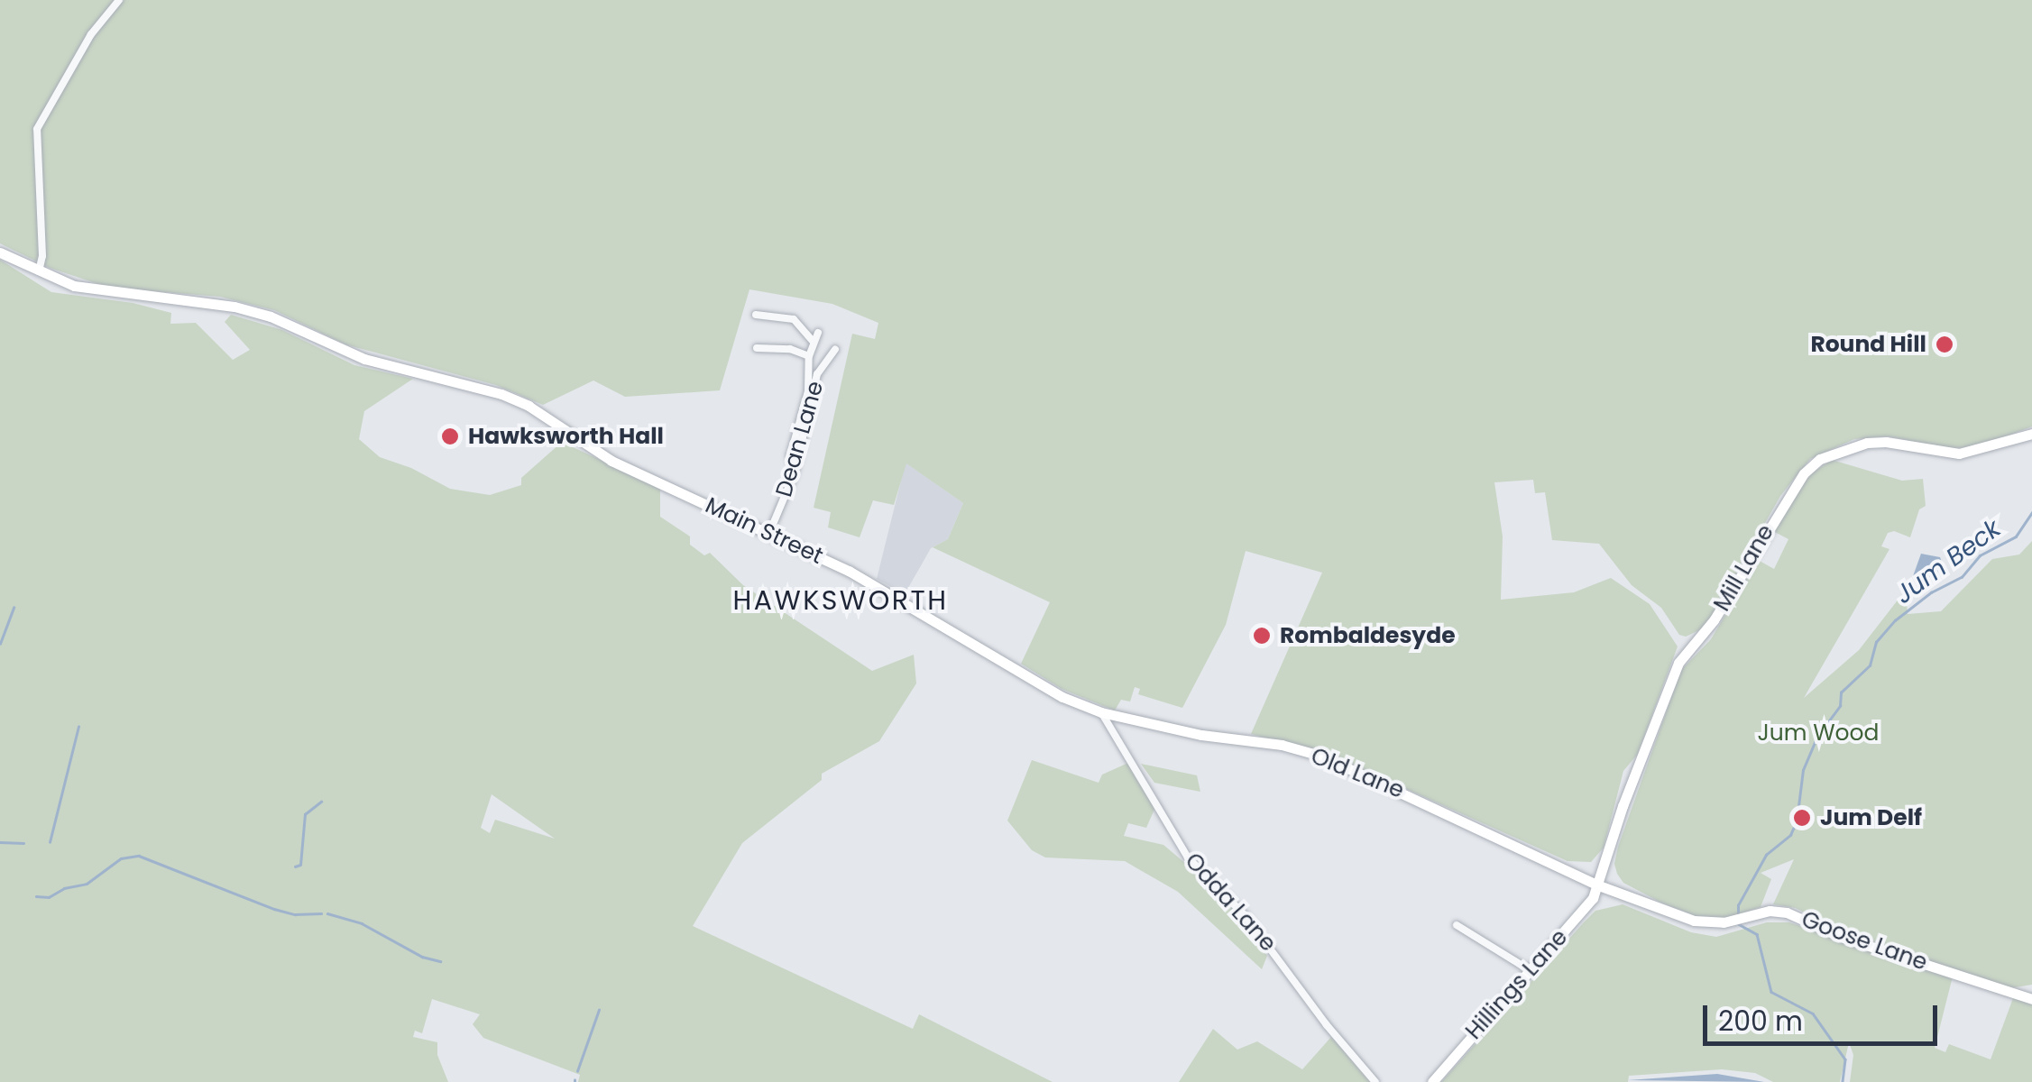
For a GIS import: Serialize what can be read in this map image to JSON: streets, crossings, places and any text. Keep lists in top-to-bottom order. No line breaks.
{"streets":{"street":["Dean Lane","Main Street","Mill Lane","Old Lane","Odda Lane","Goose Lane","Hillings Lane"]},"crossings":[["Dean Lane","Main Street"],["Main Street","Old Lane"],["Main Street","Odda Lane"],["Mill Lane","Old Lane"],["Mill Lane","Goose Lane"],["Mill Lane","Hillings Lane"],["Old Lane","Odda Lane"],["Old Lane","Goose Lane"],["Old Lane","Hillings Lane"],["Goose Lane","Hillings Lane"]],"districts":["HAWKSWORTH"],"water":["Jum Beck"],"parks":["Jum Wood"],"places":["Round Hill","Hawksworth Hall","Rombaldesyde","Jum Delf"],"scale_bar":"200 m"}
